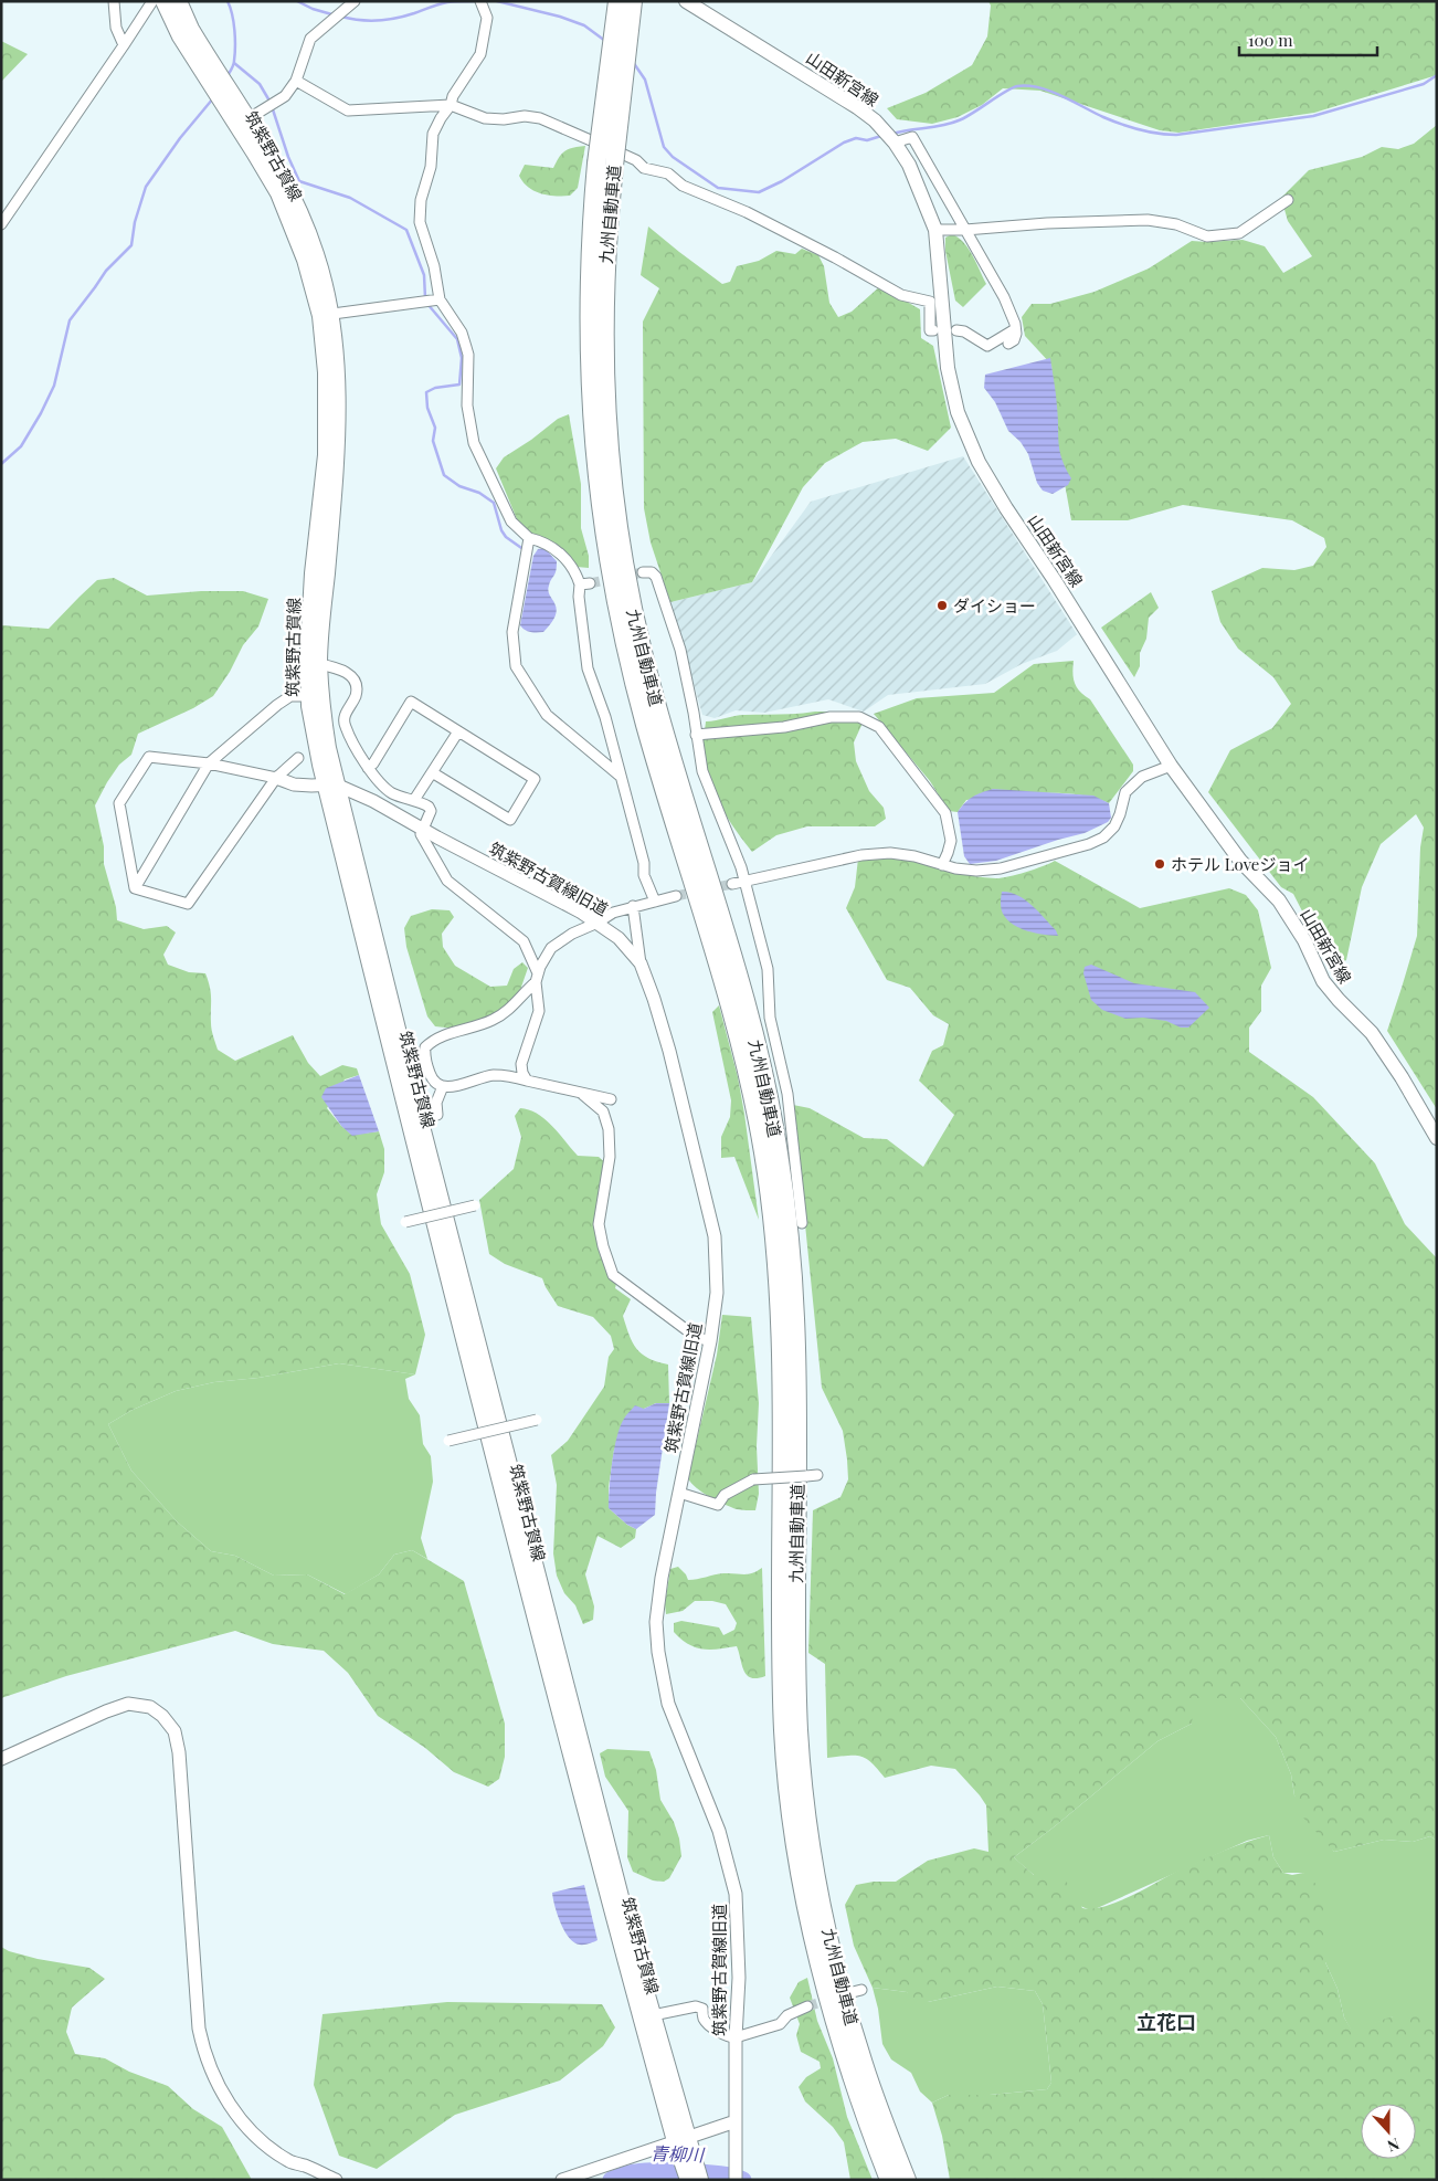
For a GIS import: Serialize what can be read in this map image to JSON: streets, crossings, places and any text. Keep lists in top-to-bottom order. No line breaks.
{"streets":{"highway":["九州自動車道"],"main road":["山田新宮線","筑紫野古賀線"],"street":["筑紫野古賀線旧道"]},"crossings":[["筑紫野古賀線","筑紫野古賀線旧道"]],"districts":["立花口"],"water":["青柳川"],"places":["ダイショー","ホテル Loveジョイ"],"scale_bar":"100 m","north":"bottom"}
